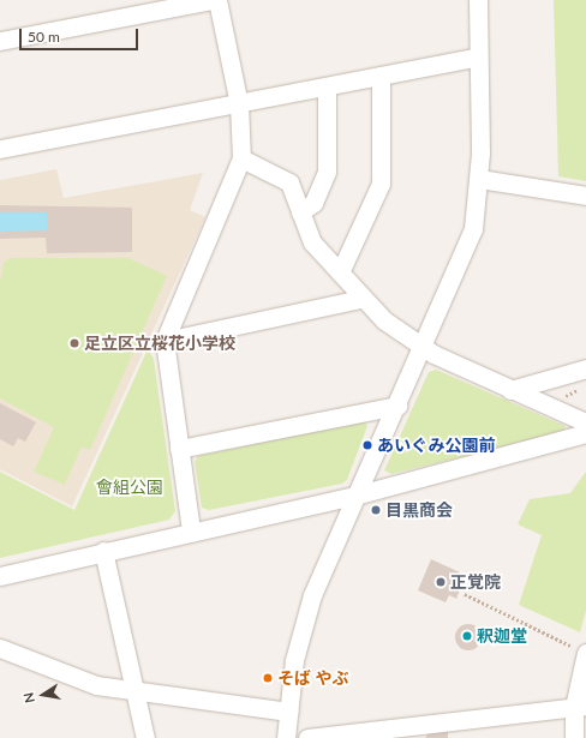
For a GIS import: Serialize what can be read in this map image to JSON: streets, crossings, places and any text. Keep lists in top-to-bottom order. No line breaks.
{"parks":["會組公園"],"places":["足立区立桜花小学校","あいぐみ公園前","目黒商会","正覚院","釈迦堂","そば やぶ"],"scale_bar":"50 m","north":"left"}
